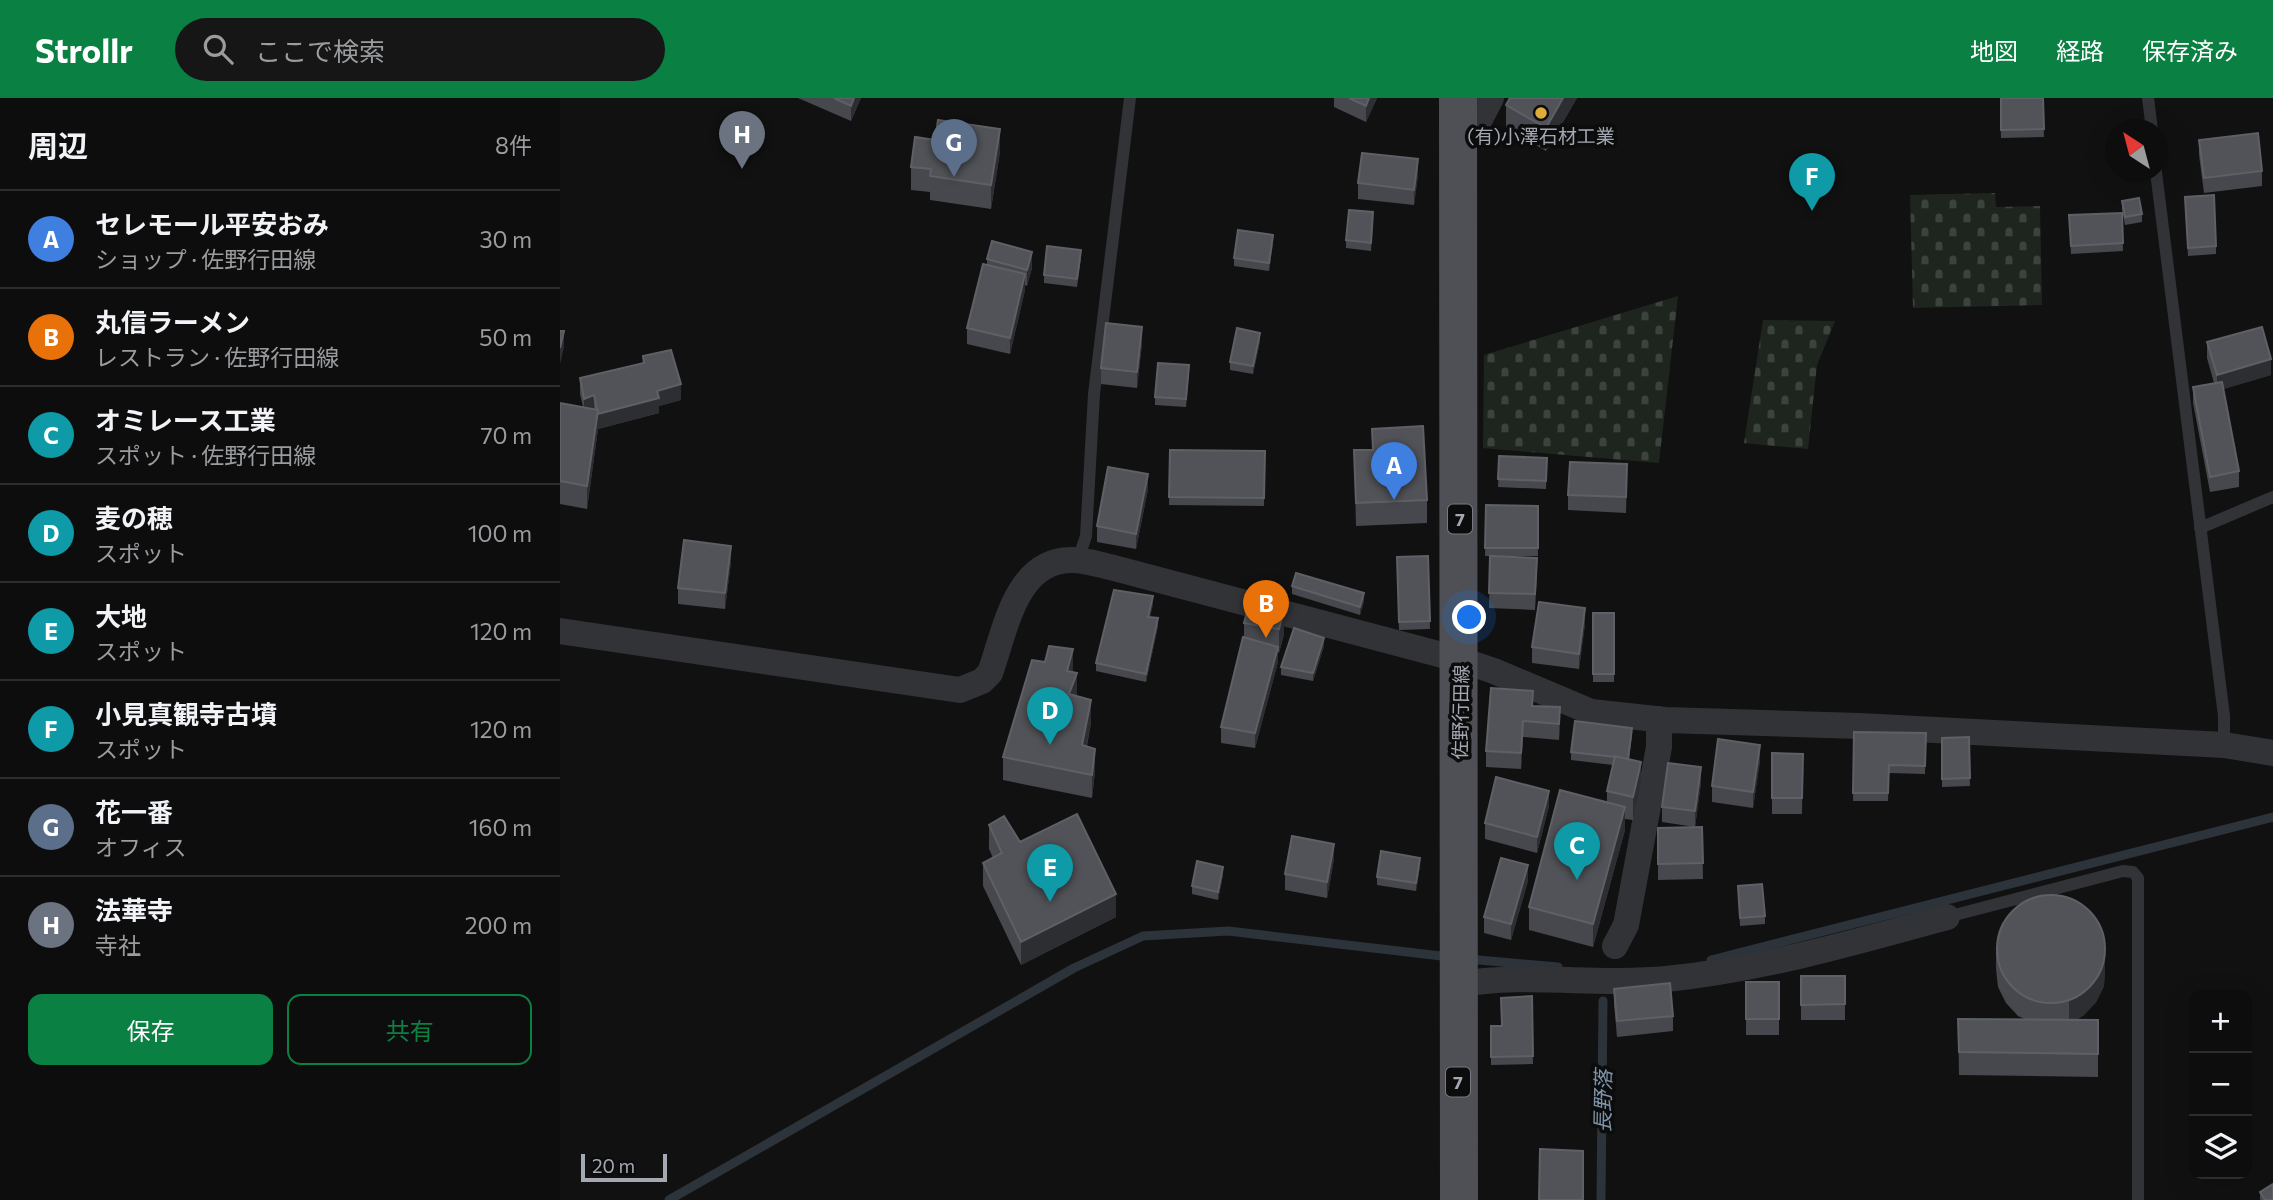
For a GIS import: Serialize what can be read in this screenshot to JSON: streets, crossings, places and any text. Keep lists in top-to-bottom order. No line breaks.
{"streets":{"main road":["7","佐野行田線"]},"water":["長野落"],"places":["(有)小澤石材工業"],"scale_bar":"20 m","north":"top left","page":{"header":"Strollr","search":"ここで検索","nav":["地図","経路","保存済み"],"heading":["周辺","8件"],"pins":["H","G","F","A","B","D","C","E"],"list":[{"mark":"A","name":"セレモール平安おみ","note":"ショップ · 佐野行田線","value":"30 m"},{"mark":"B","name":"丸信ラーメン","note":"レストラン · 佐野行田線","value":"50 m"},{"mark":"C","name":"オミレース工業","note":"スポット · 佐野行田線","value":"70 m"},{"mark":"D","name":"麦の穂","note":"スポット","value":"100 m"},{"mark":"E","name":"大地","note":"スポット","value":"120 m"},{"mark":"F","name":"小見真観寺古墳","note":"スポット","value":"120 m"},{"mark":"G","name":"花一番","note":"オフィス","value":"160 m"},{"mark":"H","name":"法華寺","note":"寺社","value":"200 m"}],"buttons":["保存","共有"],"map_buttons":["+","−"],"scale":"20 m"}}
